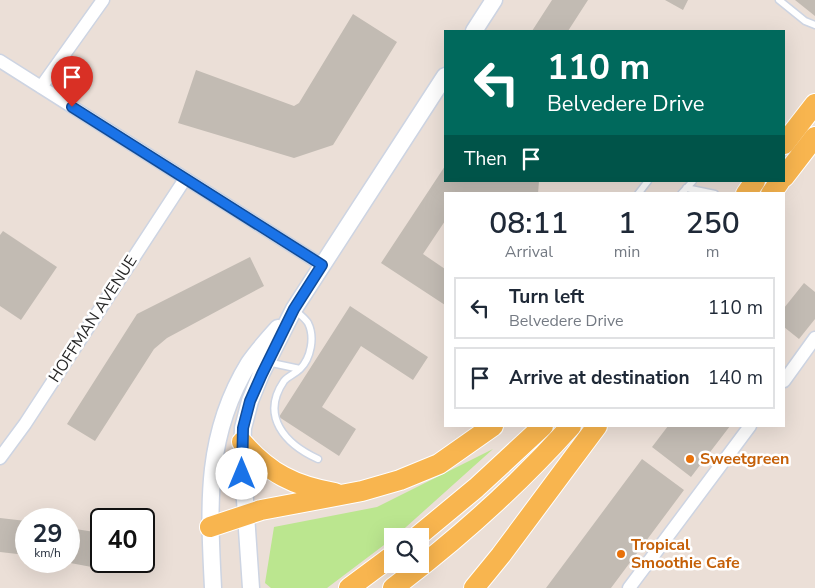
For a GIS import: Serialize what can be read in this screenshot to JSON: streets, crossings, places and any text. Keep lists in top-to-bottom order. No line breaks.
{"streets":{"street":["HOFFMAN AVENUE"]},"places":["Sweetgreen","Tropical Smoothie Cafe"],"page":{"turn":["110 m","Belvedere Drive"],"then":"Then","eta":["08:11","Arrival","1","min","250","m"],"list":[{"name":"Turn left","note":"Belvedere Drive","value":"110 m"},{"name":"Arrive at destination","value":"140 m"}],"speed":"29 km/h","limit":"40"}}
